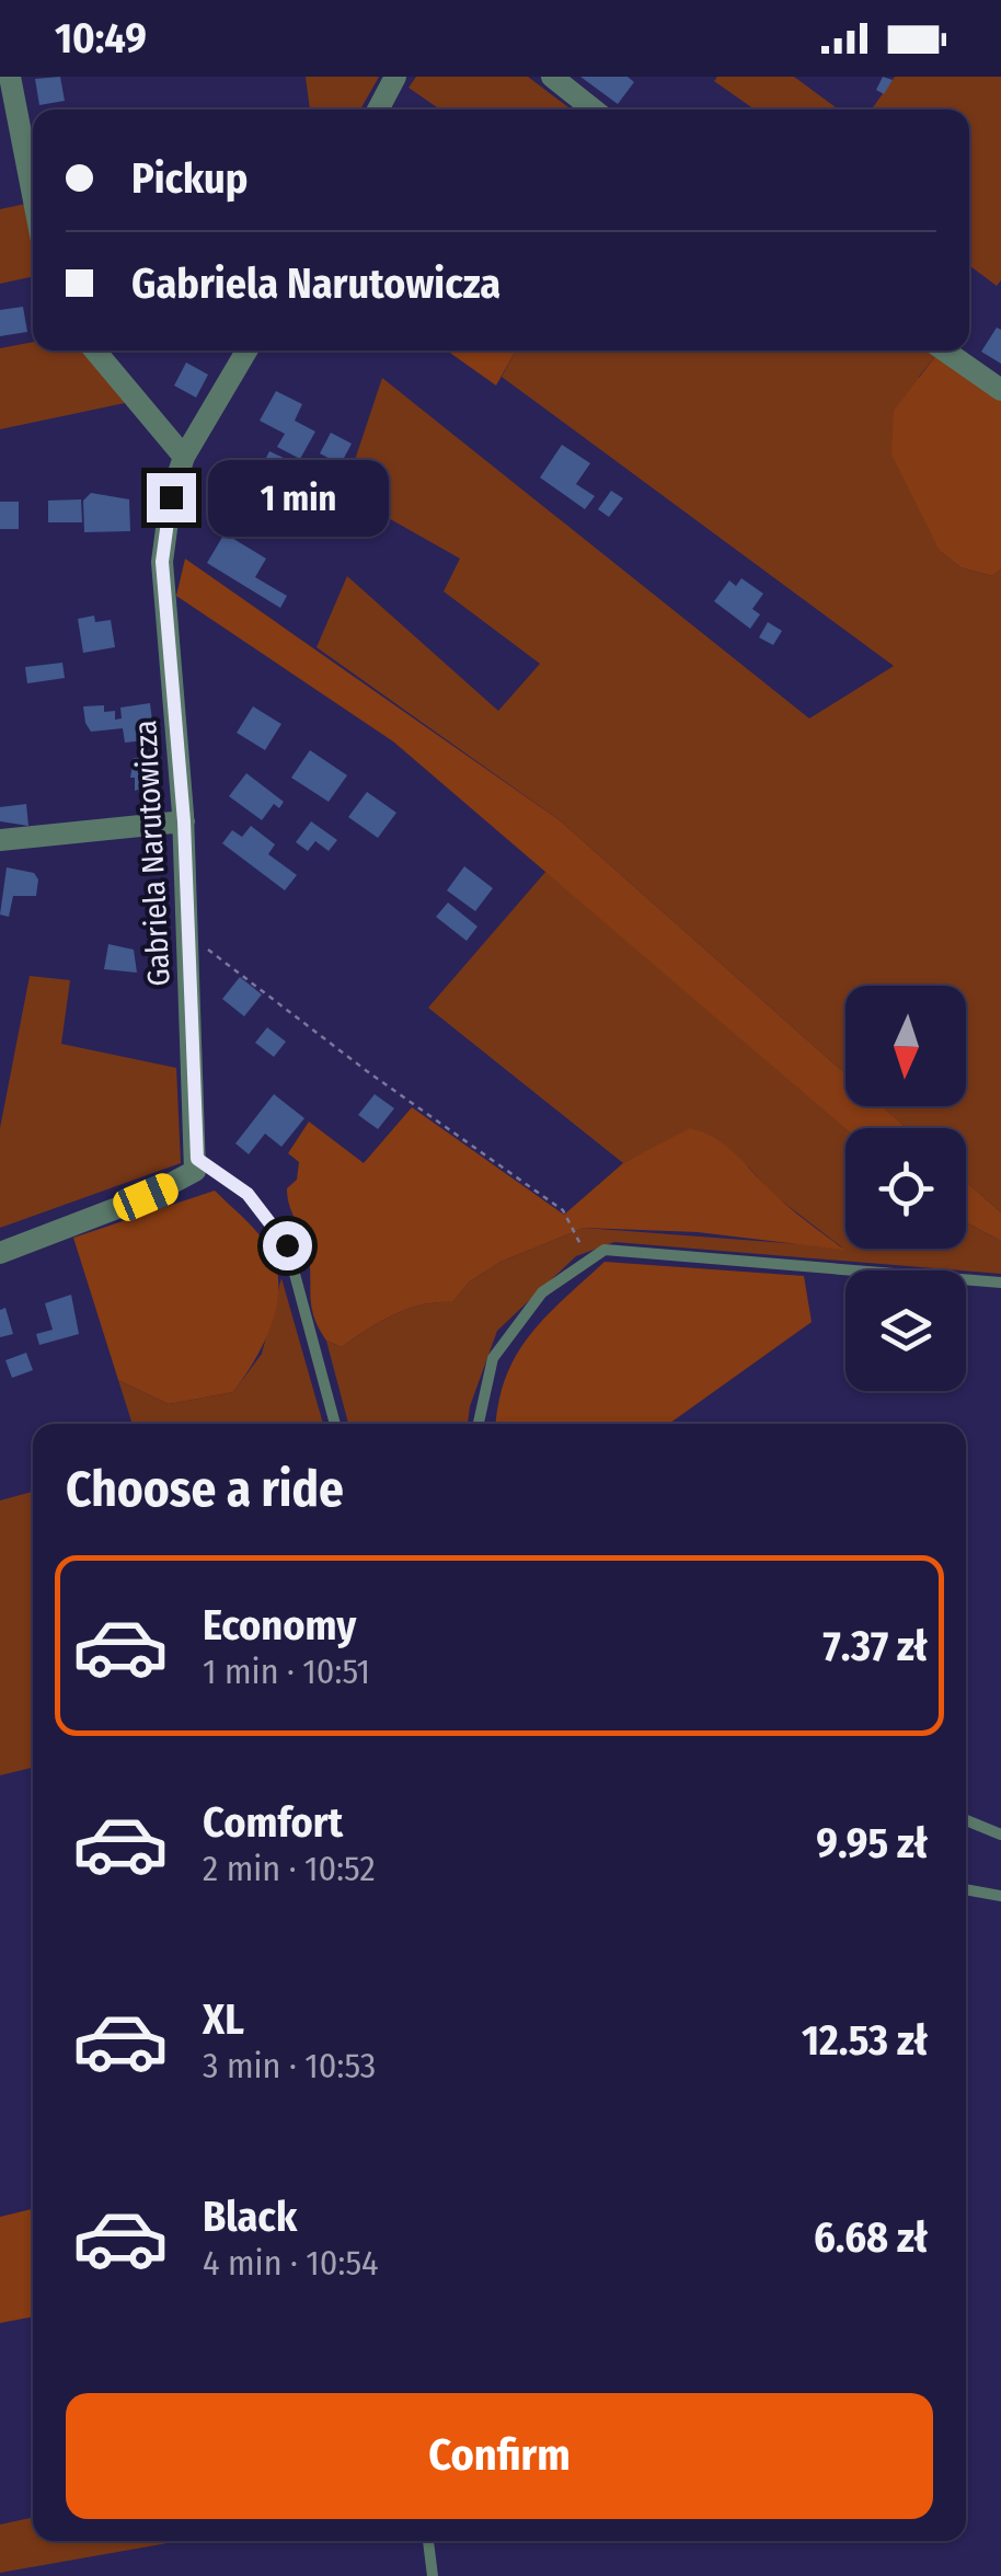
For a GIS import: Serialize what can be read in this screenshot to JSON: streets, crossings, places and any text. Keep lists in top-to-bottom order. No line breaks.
{"streets":{"street":["Gabriela Narutowicza"]},"north":"bottom","page":{"status":"10:49","banner":["Pickup","Gabriela Narutowicza"],"bubble":"1 min","heading":"Choose a ride","list":[{"name":"Economy","note":"1 min · 10:51","value":"7.37 zł"},{"name":"Comfort","note":"2 min · 10:52","value":"9.95 zł"},{"name":"XL","note":"3 min · 10:53","value":"12.53 zł"},{"name":"Black","note":"4 min · 10:54","value":"6.68 zł"}],"buttons":"Confirm"}}
